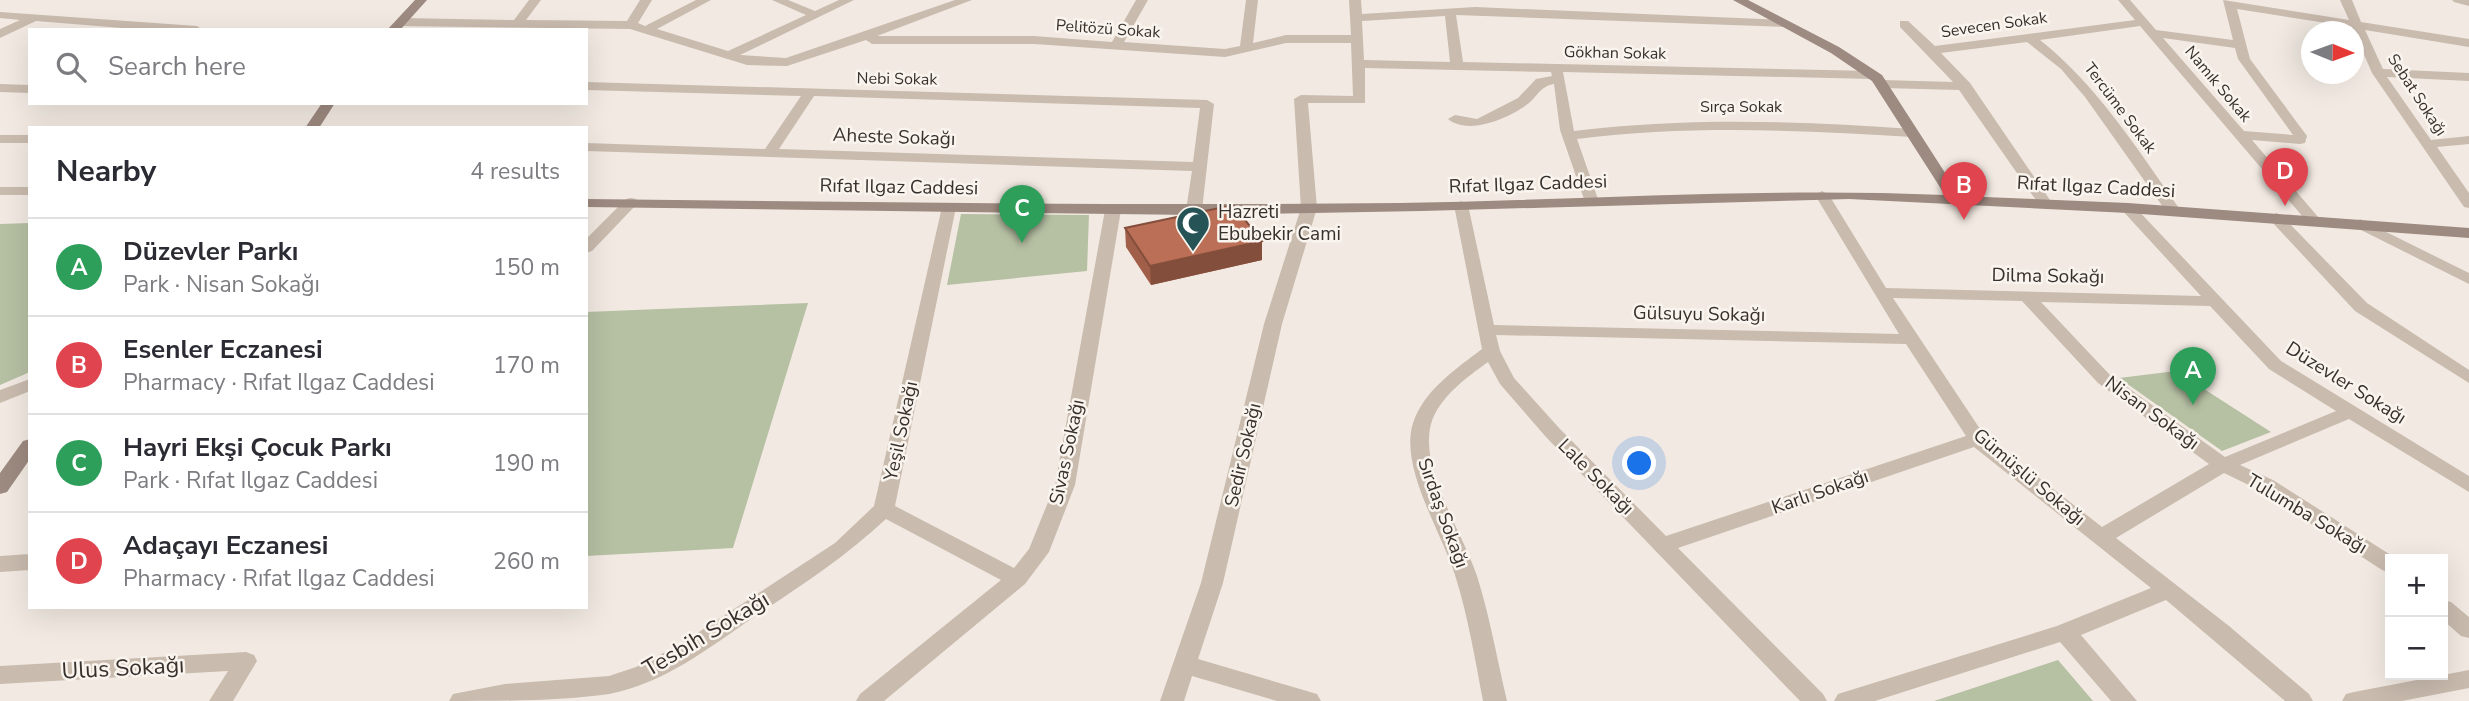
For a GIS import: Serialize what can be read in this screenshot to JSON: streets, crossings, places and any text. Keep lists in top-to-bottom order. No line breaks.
{"streets":{"street":["Sevecen Sokak","Pelitözü Sokak","Gökhan Sokak","Nebi Sokak","Namık Sokak","Sebat Sokağı","Sırça Sokak","Tercüme Sokak","Aheste Sokağı","Rıfat Ilgaz Caddesi","Dilma Sokağı","Gülsuyu Sokağı","Düzevler Sokağı","Nisan Sokağı","Yeşil Sokağı","Sivas Sokağı","Sedir Sokağı","Lale Sokağı","Gümüşlü Sokağı","Karlı Sokağı","Sırdaş Sokağı","Tulumba Sokağı","Tesbih Sokağı","Ulus Sokağı"]},"crossings":[["Sevecen Sokak","Namık Sokak"],["Sevecen Sokak","Tercüme Sokak"],["Nebi Sokak","Aheste Sokağı"],["Namık Sokak","Rıfat Ilgaz Caddesi"],["Tercüme Sokak","Rıfat Ilgaz Caddesi"],["Rıfat Ilgaz Caddesi","Düzevler Sokağı"],["Rıfat Ilgaz Caddesi","Yeşil Sokağı"],["Rıfat Ilgaz Caddesi","Sivas Sokağı"],["Rıfat Ilgaz Caddesi","Sedir Sokağı"],["Rıfat Ilgaz Caddesi","Lale Sokağı"],["Rıfat Ilgaz Caddesi","Gümüşlü Sokağı"],["Dilma Sokağı","Düzevler Sokağı"],["Dilma Sokağı","Nisan Sokağı"],["Dilma Sokağı","Gümüşlü Sokağı"],["Gülsuyu Sokağı","Lale Sokağı"],["Gülsuyu Sokağı","Gümüşlü Sokağı"],["Nisan Sokağı","Tulumba Sokağı"],["Yeşil Sokağı","Tesbih Sokağı"],["Lale Sokağı","Karlı Sokağı"],["Lale Sokağı","Sırdaş Sokağı"],["Gümüşlü Sokağı","Karlı Sokağı"]],"places":{"mosque":["Hazreti Ebubekir Cami"]},"north":"right","page":{"search":"Search here","heading":["Nearby","4 results"],"pins":["D","B","C","A"],"list":[{"mark":"A","name":"Düzevler Parkı","note":"Park · Nisan Sokağı","value":"150 m"},{"mark":"B","name":"Esenler Eczanesi","note":"Pharmacy · Rıfat Ilgaz Caddesi","value":"170 m"},{"mark":"C","name":"Hayri Ekşi Çocuk Parkı","note":"Park · Rıfat Ilgaz Caddesi","value":"190 m"},{"mark":"D","name":"Adaçayı Eczanesi","note":"Pharmacy · Rıfat Ilgaz Caddesi","value":"260 m"}],"map_buttons":["+","−"]}}
